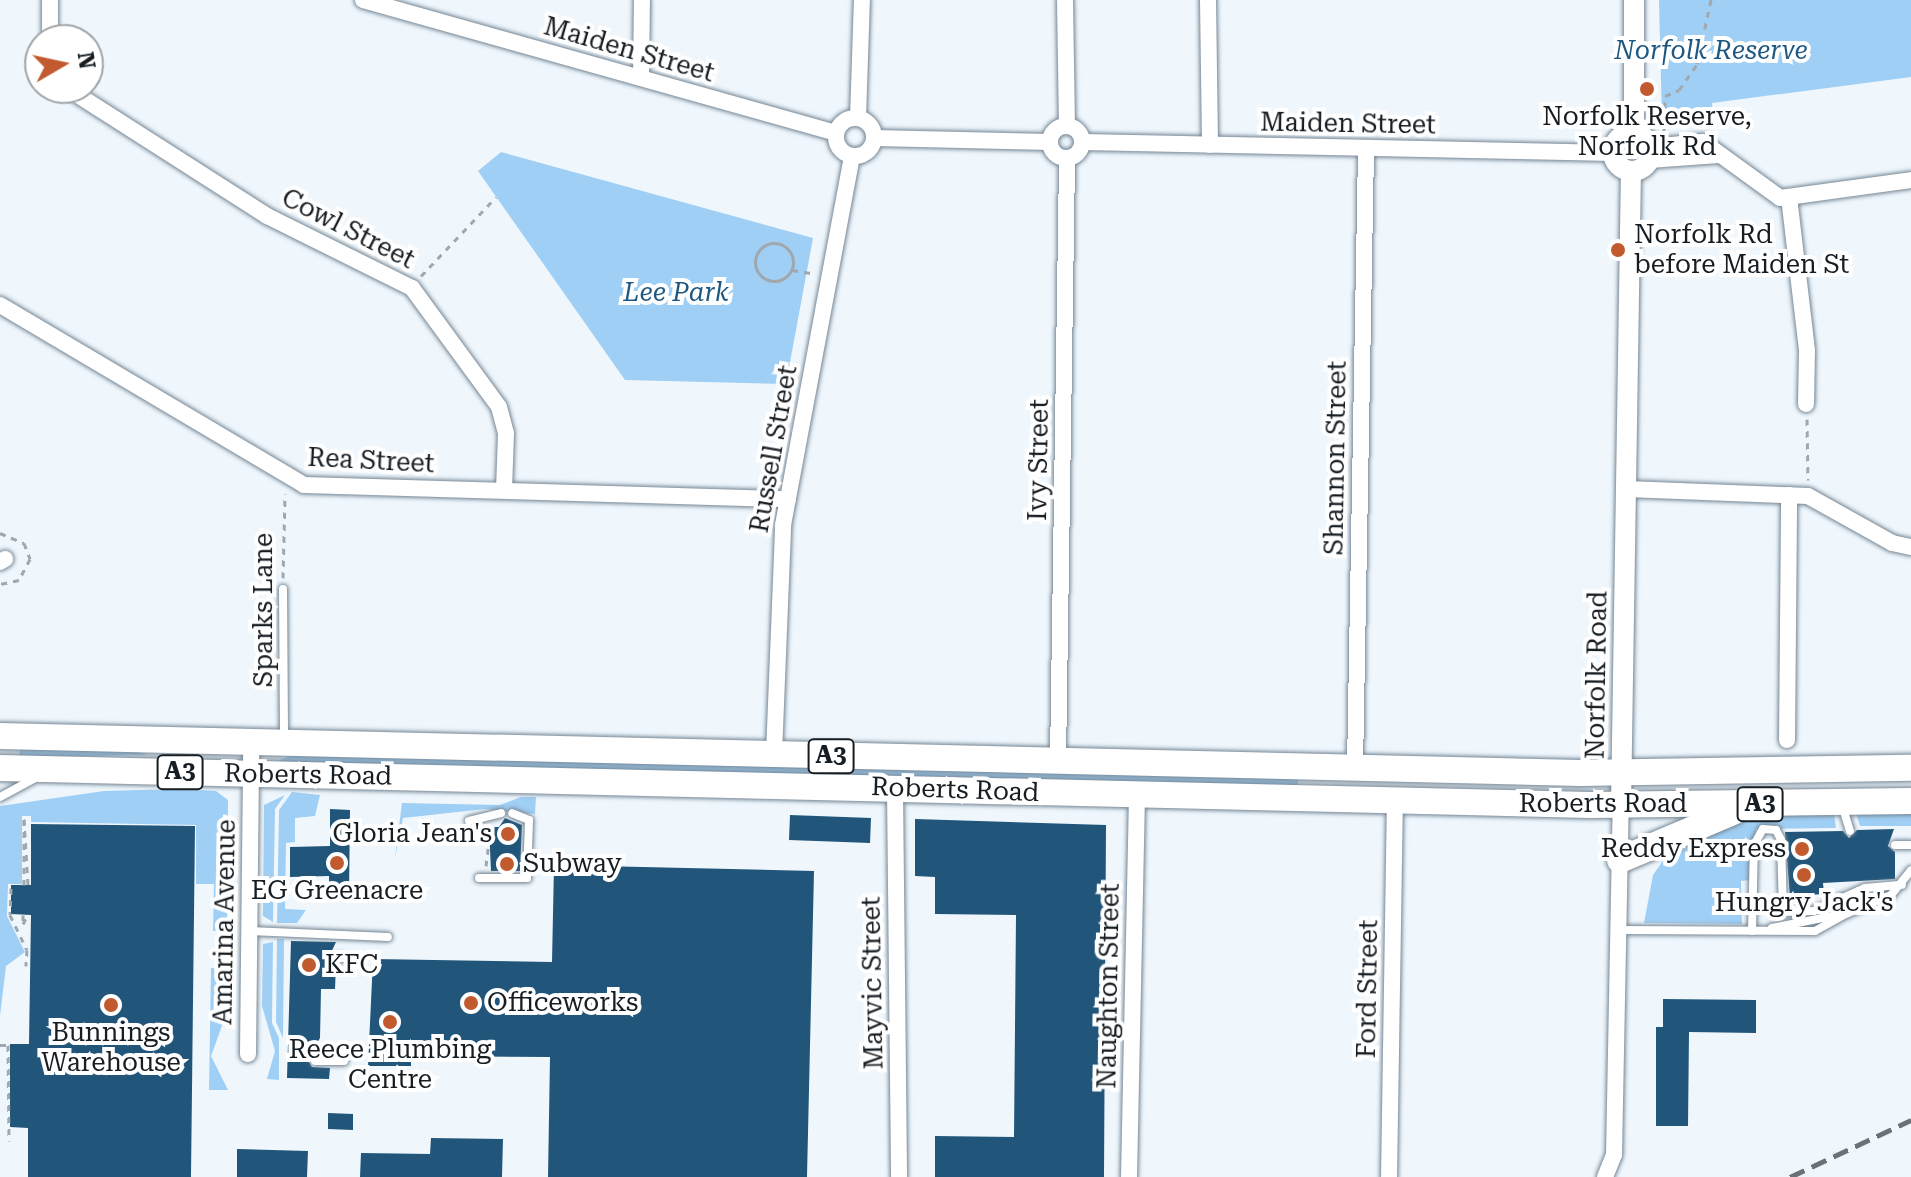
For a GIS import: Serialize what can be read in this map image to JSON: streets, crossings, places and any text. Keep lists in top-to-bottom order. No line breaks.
{"streets":{"highway":["A3","Roberts Road"],"street":["Maiden Street","Cowl Street","Russell Street","Shannon Street","Ivy Street","Rea Street","Norfolk Road","Amarina Avenue","Mayvic Street","Naughton Street","Ford Street"],"lane":["Sparks Lane"]},"crossings":[["Maiden Street","Russell Street"],["Maiden Street","Shannon Street"],["Cowl Street","Rea Street"],["Russell Street","Rea Street"],["Russell Street","Roberts Road"],["Shannon Street","Roberts Road"],["Ivy Street","Roberts Road"],["Rea Street","Sparks Lane"],["Sparks Lane","Roberts Road"],["Norfolk Road","Roberts Road"],["Roberts Road","Amarina Avenue"],["Roberts Road","Mayvic Street"],["Roberts Road","Naughton Street"],["Roberts Road","Ford Street"]],"parks":["Norfolk Reserve","Lee Park"],"places":["Norfolk Reserve, Norfolk Rd","Norfolk Rd before Maiden St","Gloria Jean's","Reddy Express","EG Greenacre","Subway","Hungry Jack's","KFC","Officeworks","Bunnings Warehouse","Reece Plumbing Centre"],"north":"right"}
